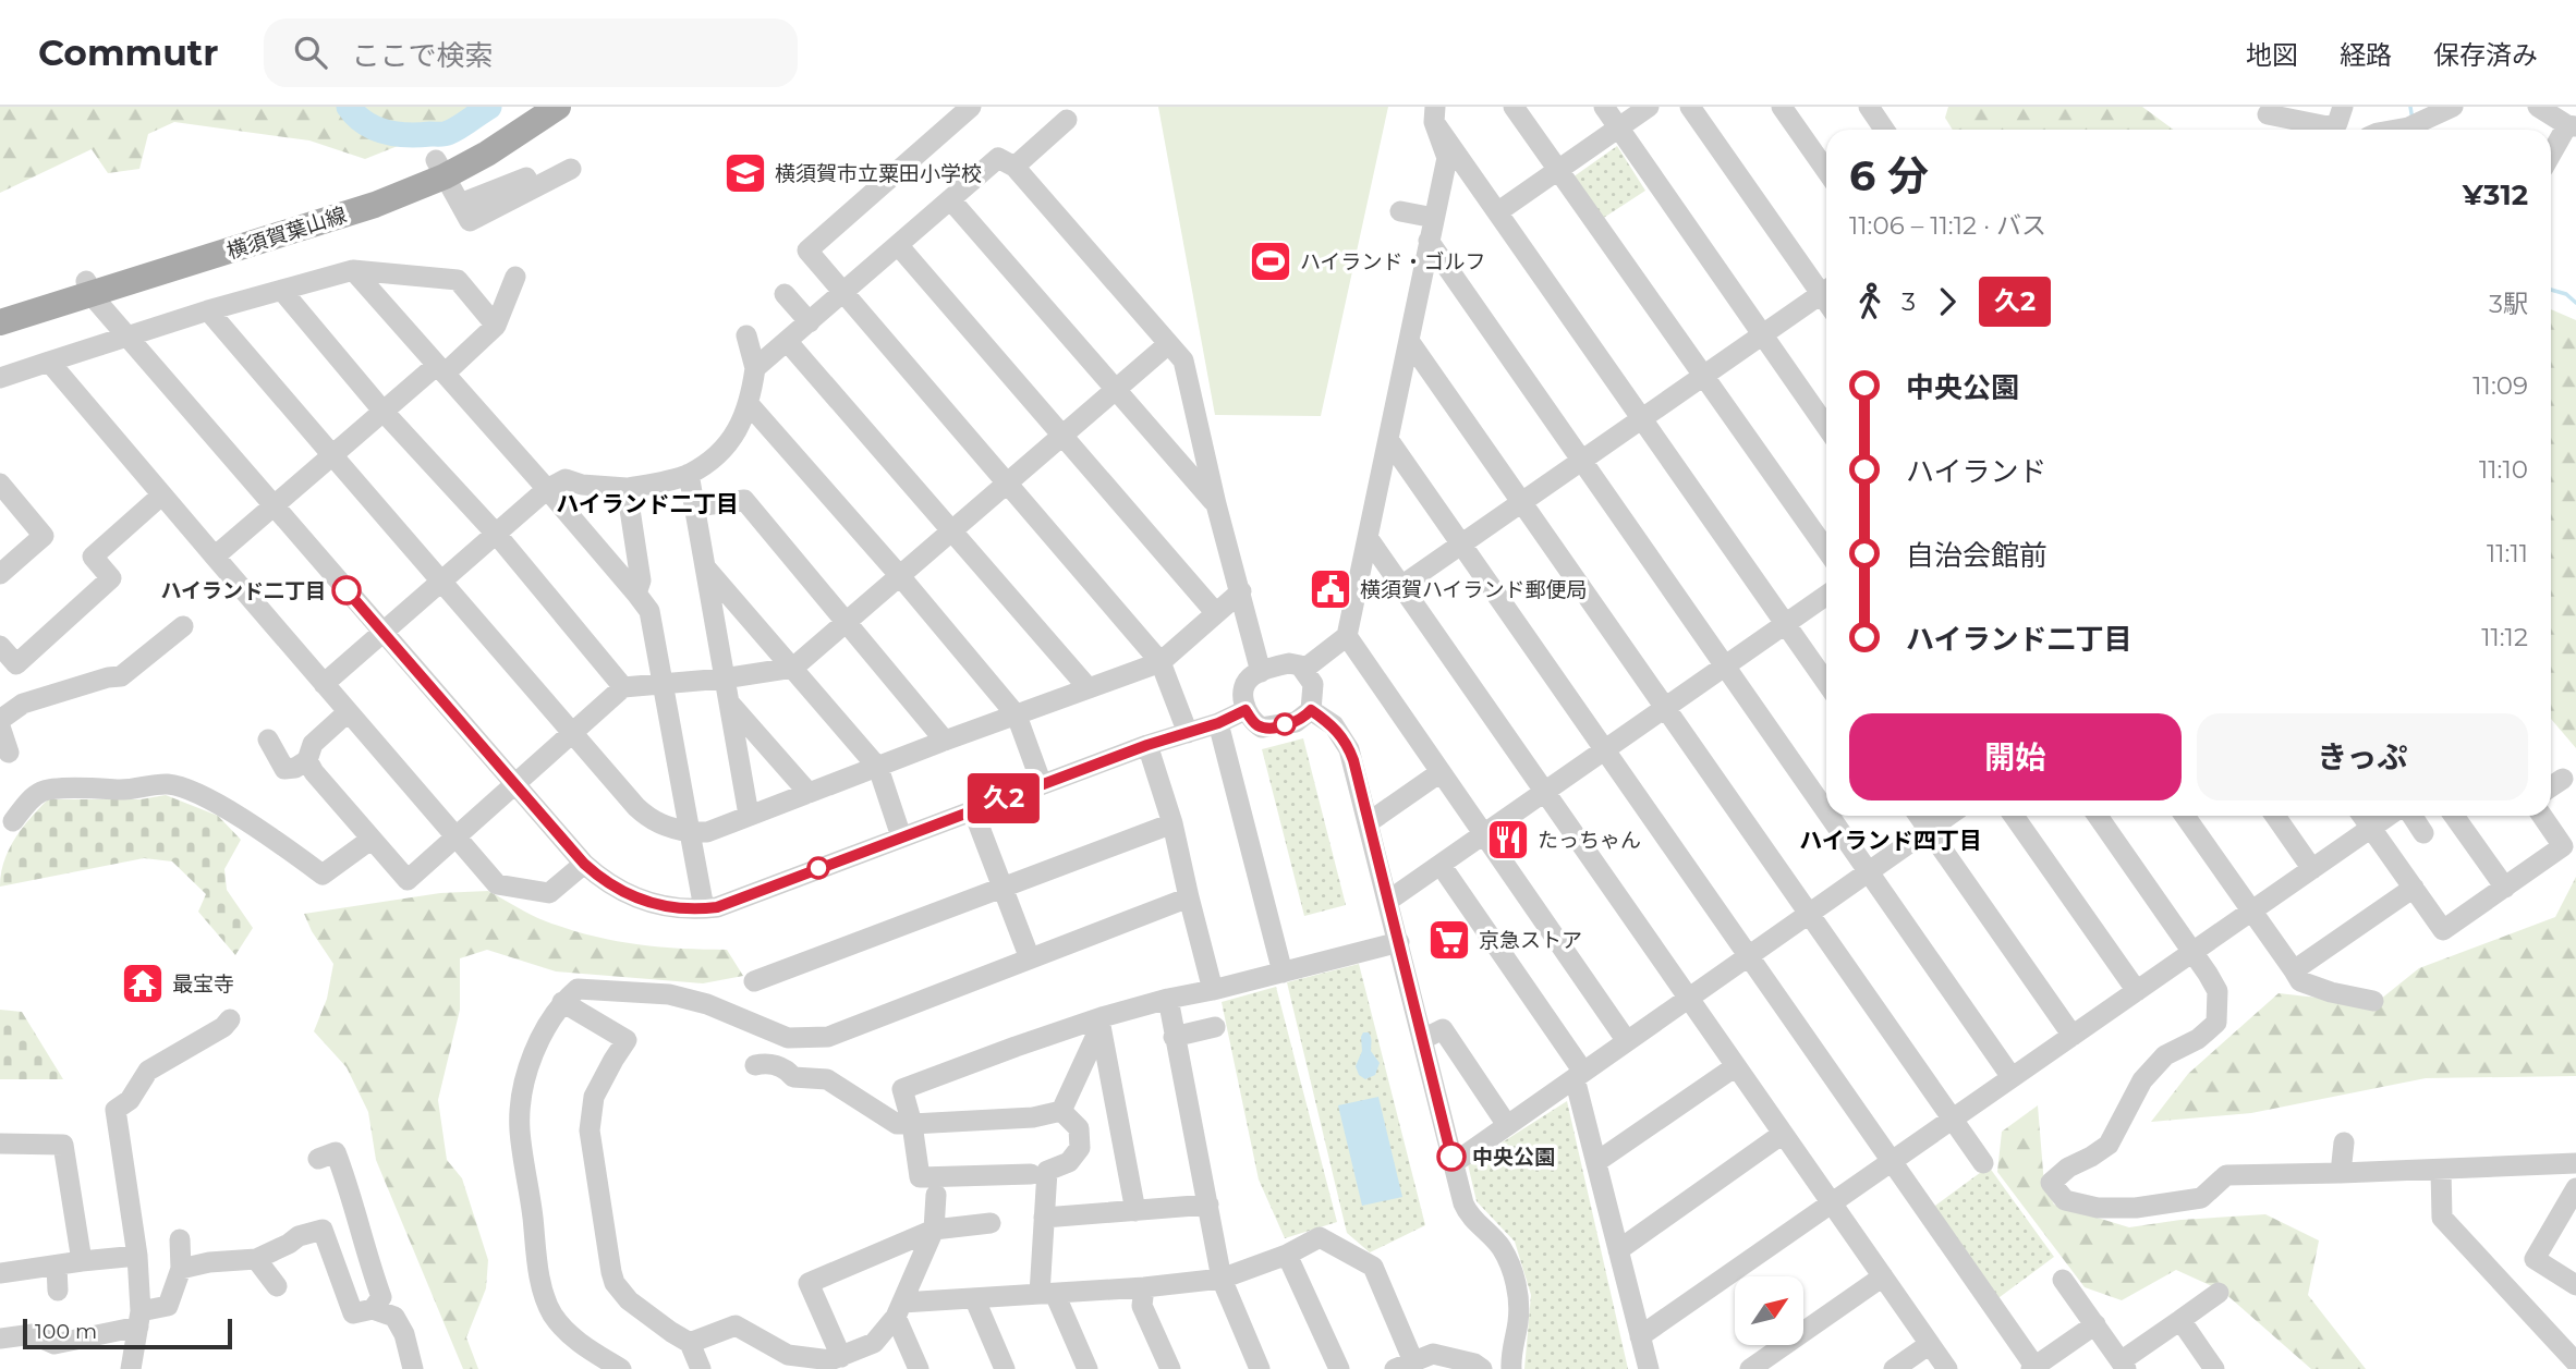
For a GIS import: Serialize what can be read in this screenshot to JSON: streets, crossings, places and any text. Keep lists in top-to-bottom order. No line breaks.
{"streets":{"main road":["横須賀葉山線"]},"districts":["ハイランド二丁目","ハイランド四丁目"],"places":{"school or university":["横須賀市立粟田小学校"],"sports":["ハイランド・ゴルフ"],"public building":["横須賀ハイランド郵便局"],"other":["ハイランド二丁目","中央公園"],"restaurant":["たっちゃん"],"supermarket":["京急ストア"],"temple":["最宝寺"]},"lines":["bus line 久2"],"scale_bar":"100 m","north":"top right","page":{"header":"Commutr","search":"ここで検索","nav":["地図","経路","保存済み"],"on_map":"久2","heading":["6 分","11:06 – 11:12 · バス","¥312"],"legs":["3","久2","3駅"],"list":[{"name":"中央公園","value":"11:09"},{"name":"ハイランド","value":"11:10"},{"name":"自治会館前","value":"11:11"},{"name":"ハイランド二丁目","value":"11:12"}],"buttons":["開始","きっぷ"],"scale":"100 m"}}
